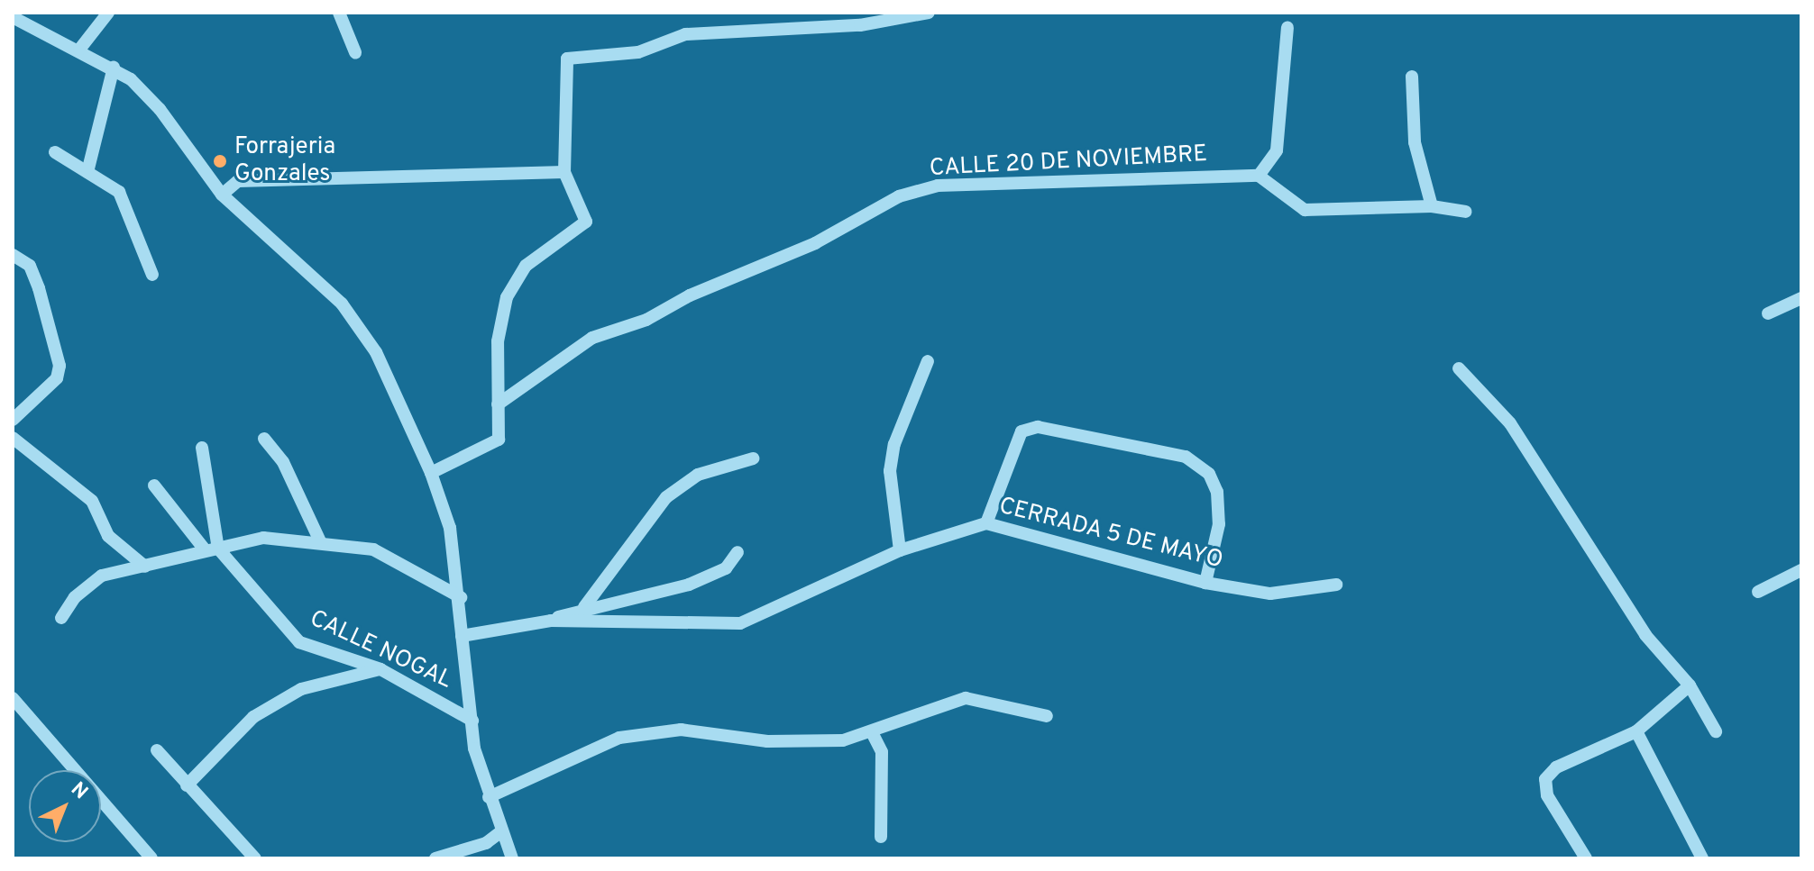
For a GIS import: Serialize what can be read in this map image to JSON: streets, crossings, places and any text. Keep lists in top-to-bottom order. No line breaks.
{"streets":{"street":["CALLE 20 DE NOVIEMBRE","CERRADA 5 DE MAYO","CALLE NOGAL"]},"places":["Forrajeria Gonzales"],"north":"top right"}
